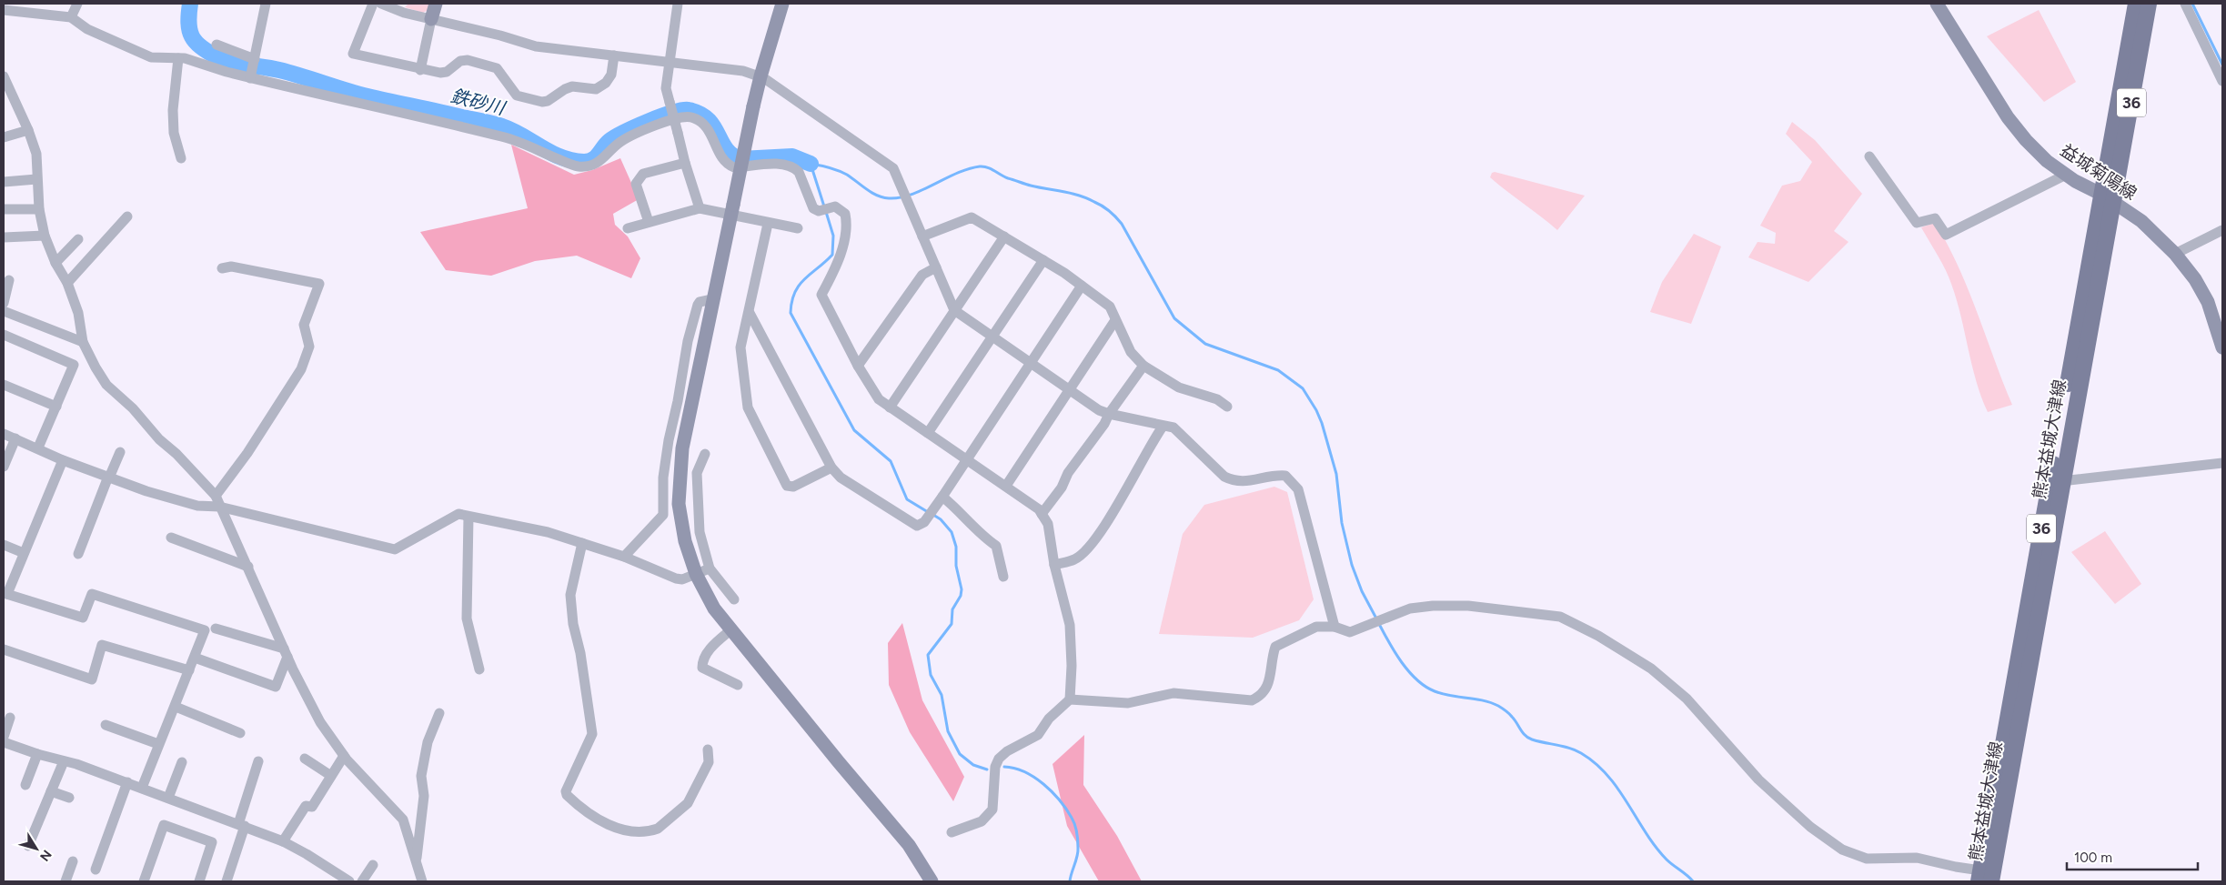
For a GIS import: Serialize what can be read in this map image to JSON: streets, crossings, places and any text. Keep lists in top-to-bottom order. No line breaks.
{"streets":{"main road":["36","熊本益城大津線"],"street":["益城菊陽線"]},"crossings":[["益城菊陽線","熊本益城大津線"]],"water":["鉄砂川"],"scale_bar":"100 m","north":"bottom right"}
